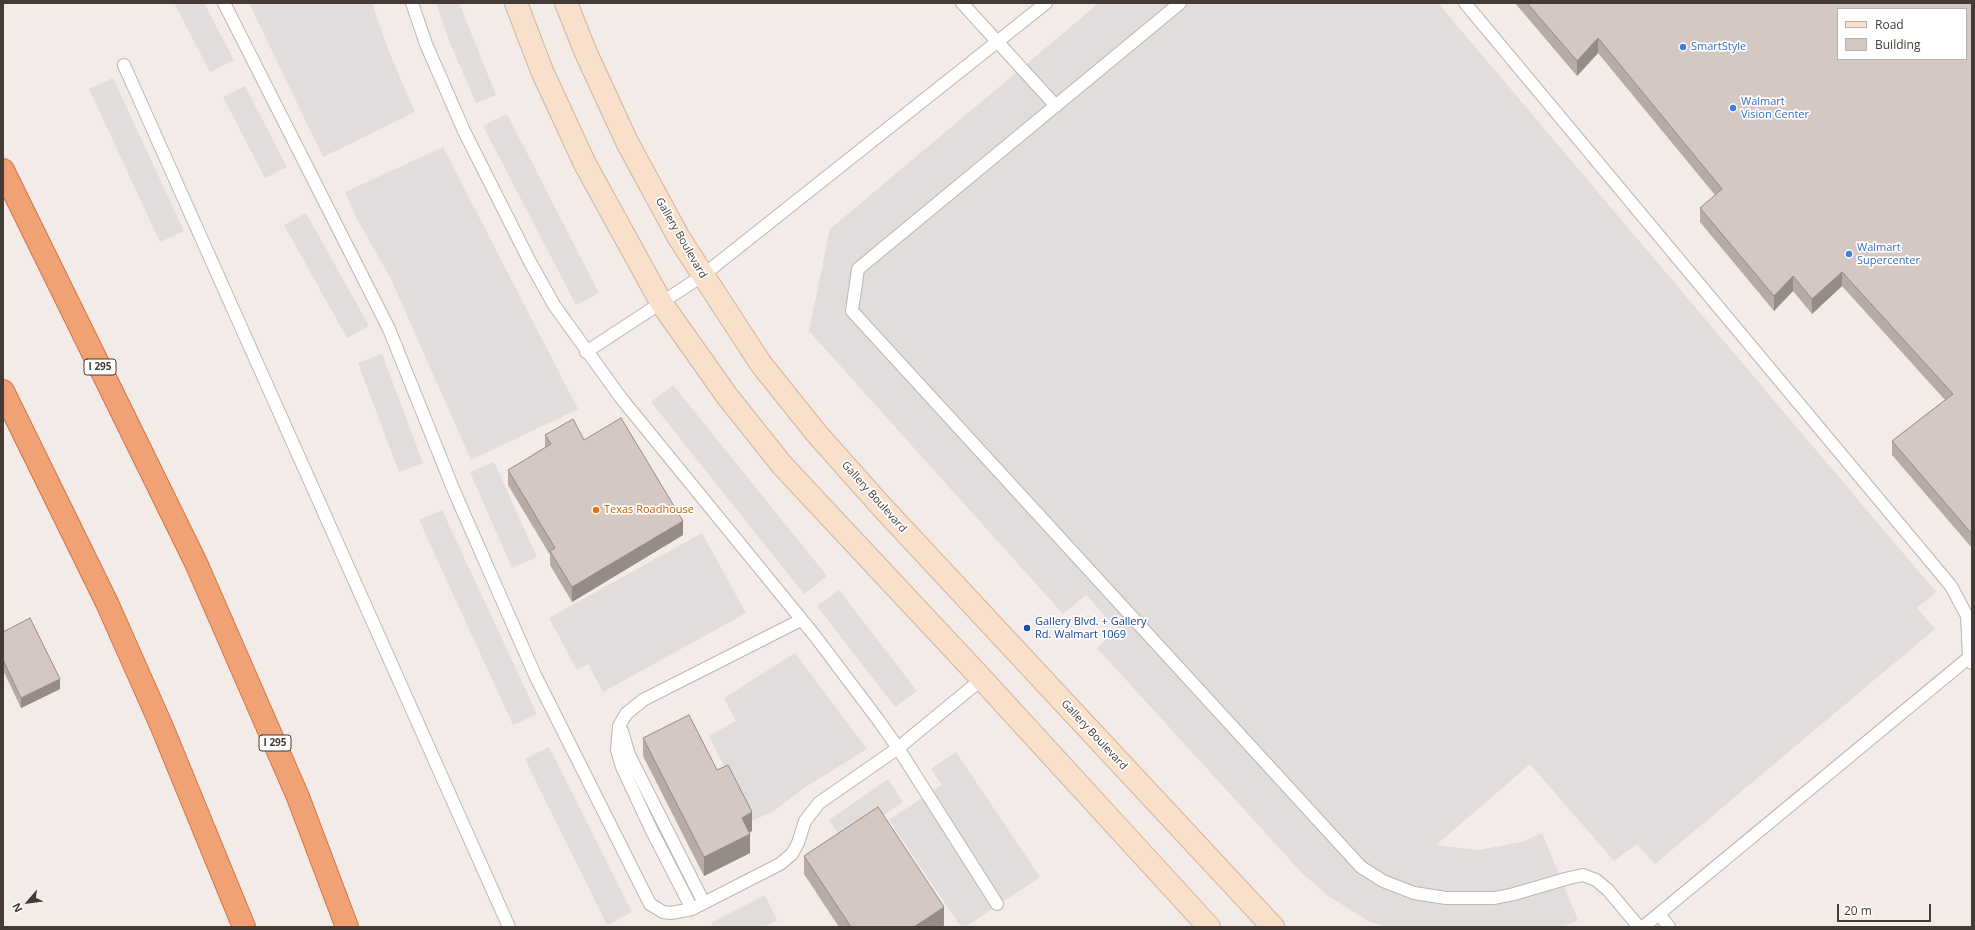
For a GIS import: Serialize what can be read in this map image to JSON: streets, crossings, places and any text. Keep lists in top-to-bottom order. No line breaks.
{"streets":{"highway":["I 295"],"street":["Gallery Boulevard"]},"places":["SmartStyle","Walmart Vision Center","Walmart Supercenter","Texas Roadhouse","Gallery Blvd. + Gallery Rd. Walmart 1069"],"legend":["Road","Building"],"scale_bar":"20 m","north":"bottom left"}
